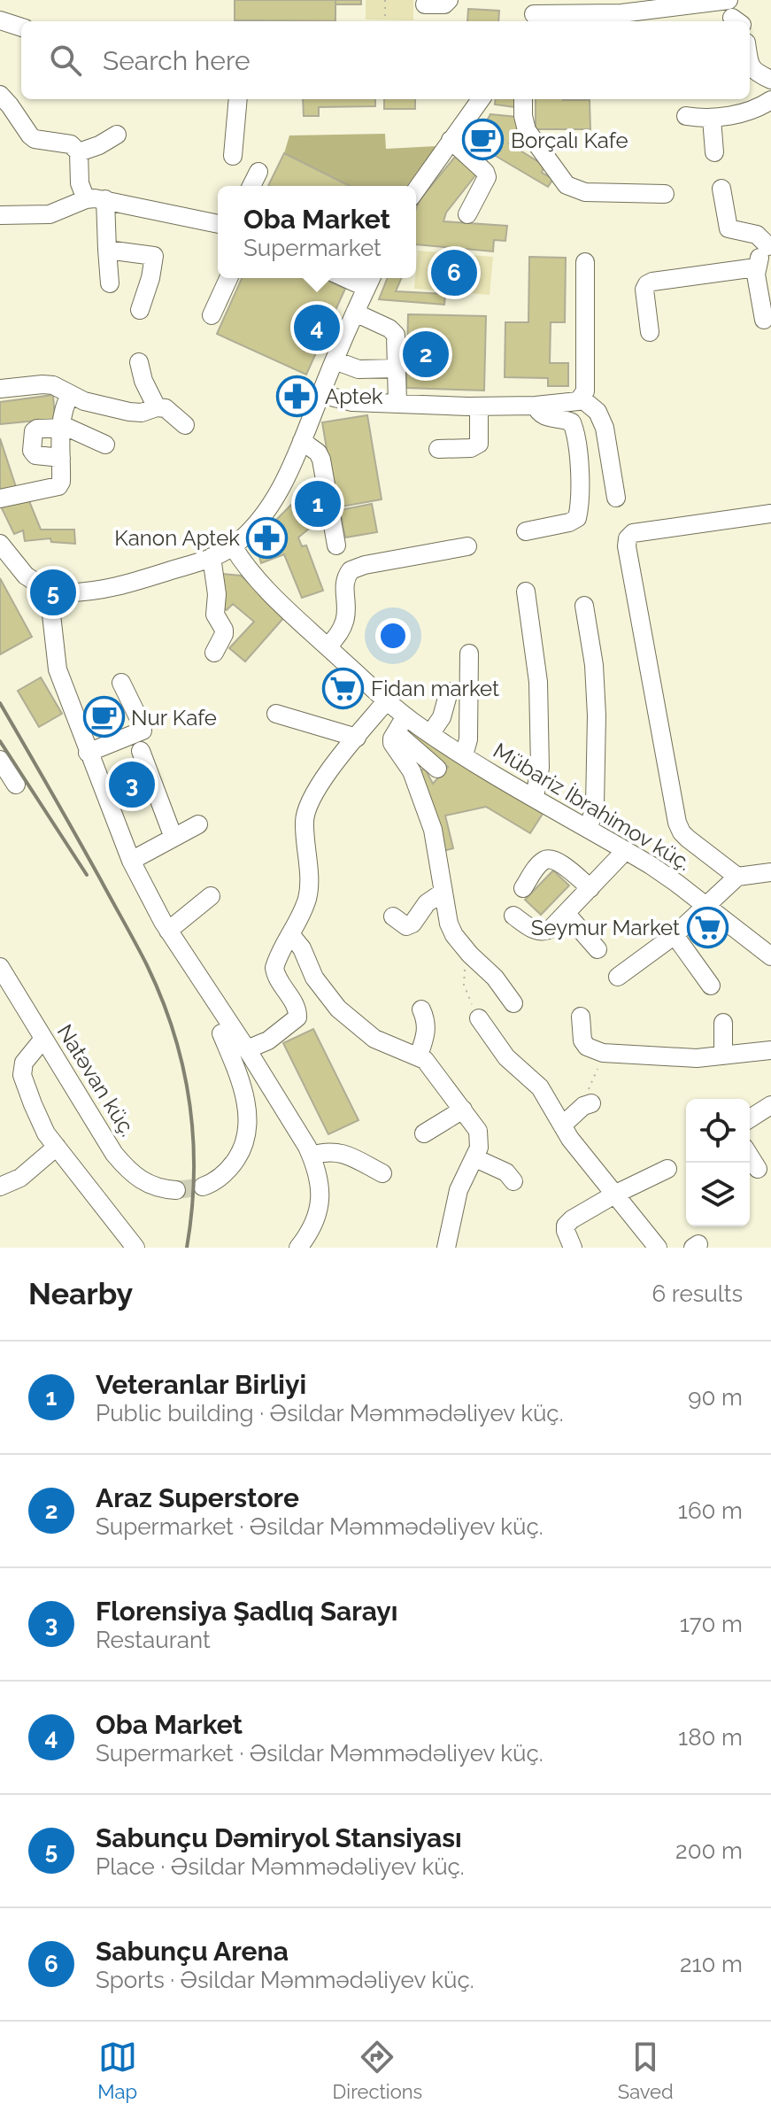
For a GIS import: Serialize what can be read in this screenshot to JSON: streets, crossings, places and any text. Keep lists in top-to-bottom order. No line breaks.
{"streets":{"street":["Mübariz İbrahimov küç.","Natəvan küç."]},"places":{"cafe":["Borçalı Kafe","Nur Kafe"],"pharmacy":["Aptek","Kanon Aptek"],"supermarket":["Fidan market","Seymur Market"]},"page":{"search":"Search here","popup":["Oba Market","Supermarket"],"pins":["6","4","2","1","5","3"],"heading":["Nearby","6 results"],"list":[{"mark":"1","name":"Veteranlar Birliyi","note":"Public building · Əsildar Məmmədəliyev küç.","value":"90 m"},{"mark":"2","name":"Araz Superstore","note":"Supermarket · Əsildar Məmmədəliyev küç.","value":"160 m"},{"mark":"3","name":"Florensiya Şadlıq Sarayı","note":"Restaurant","value":"170 m"},{"mark":"4","name":"Oba Market","note":"Supermarket · Əsildar Məmmədəliyev küç.","value":"180 m"},{"mark":"5","name":"Sabunçu Dəmiryol Stansiyası","note":"Place · Əsildar Məmmədəliyev küç.","value":"200 m"},{"mark":"6","name":"Sabunçu Arena","note":"Sports · Əsildar Məmmədəliyev küç.","value":"210 m"}],"nav":["Map","Directions","Saved"]}}
